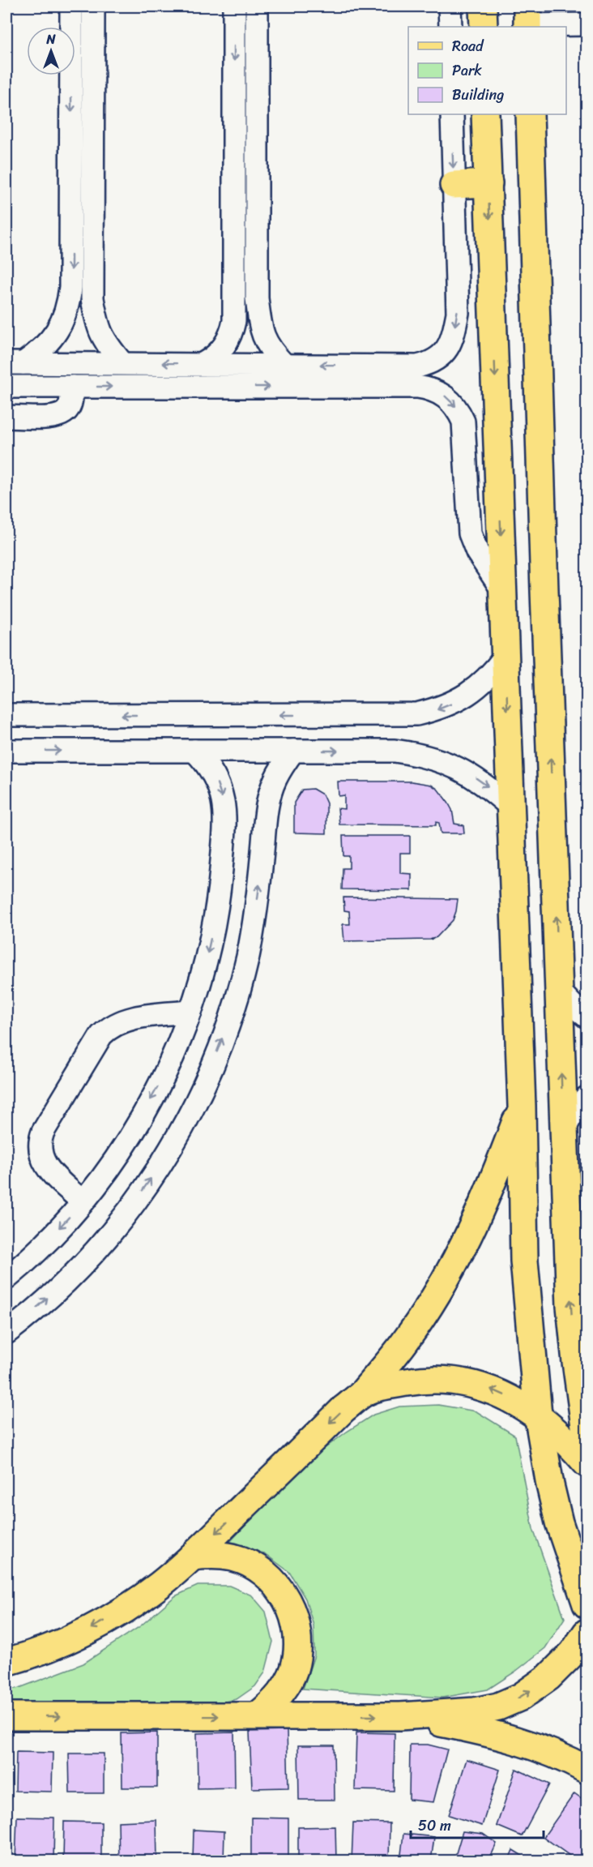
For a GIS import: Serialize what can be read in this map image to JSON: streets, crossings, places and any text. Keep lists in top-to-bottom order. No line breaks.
{"legend":["Road","Park","Building"],"scale_bar":"50 m","north":"top"}
